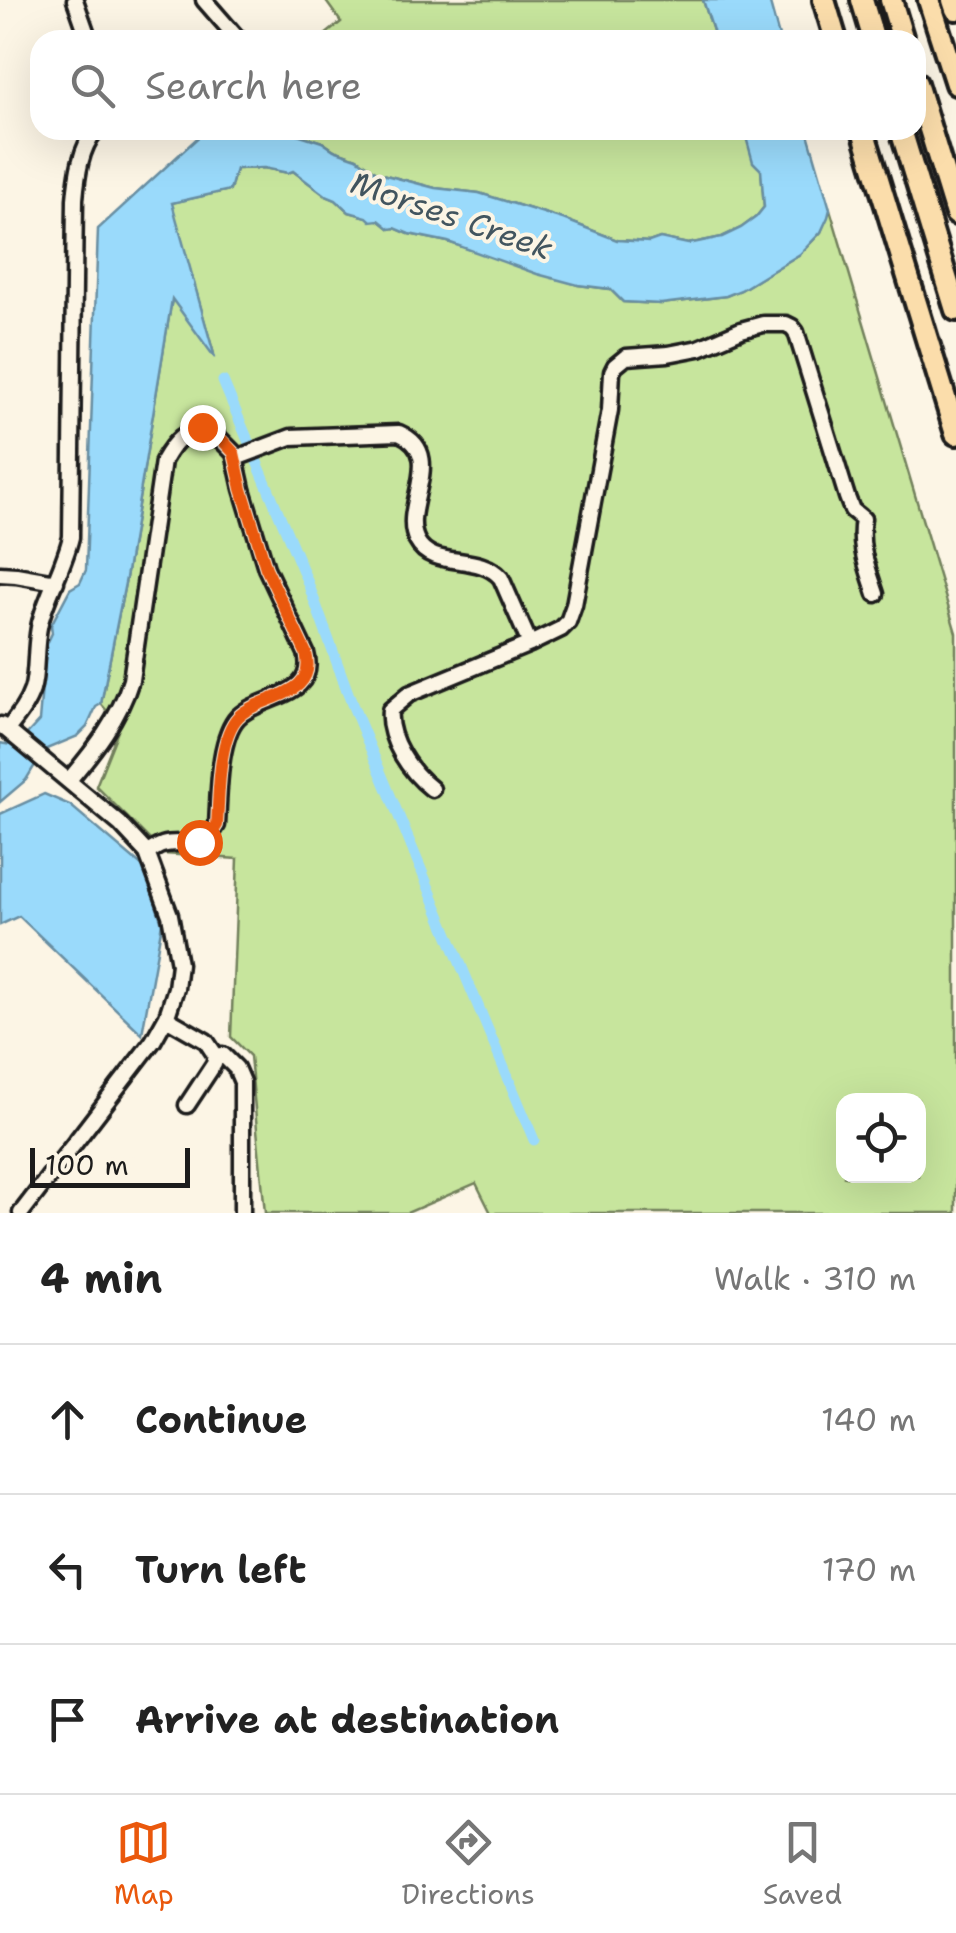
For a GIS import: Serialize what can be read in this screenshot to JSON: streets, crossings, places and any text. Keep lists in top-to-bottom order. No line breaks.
{"water":["Morses Creek"],"scale_bar":"100 m","page":{"search":"Search here","scale":"100 m","heading":["4 min","Walk · 310 m"],"list":[["Continue","140 m"],["Turn left","170 m"],"Arrive at destination"],"nav":["Map","Directions","Saved"]}}
